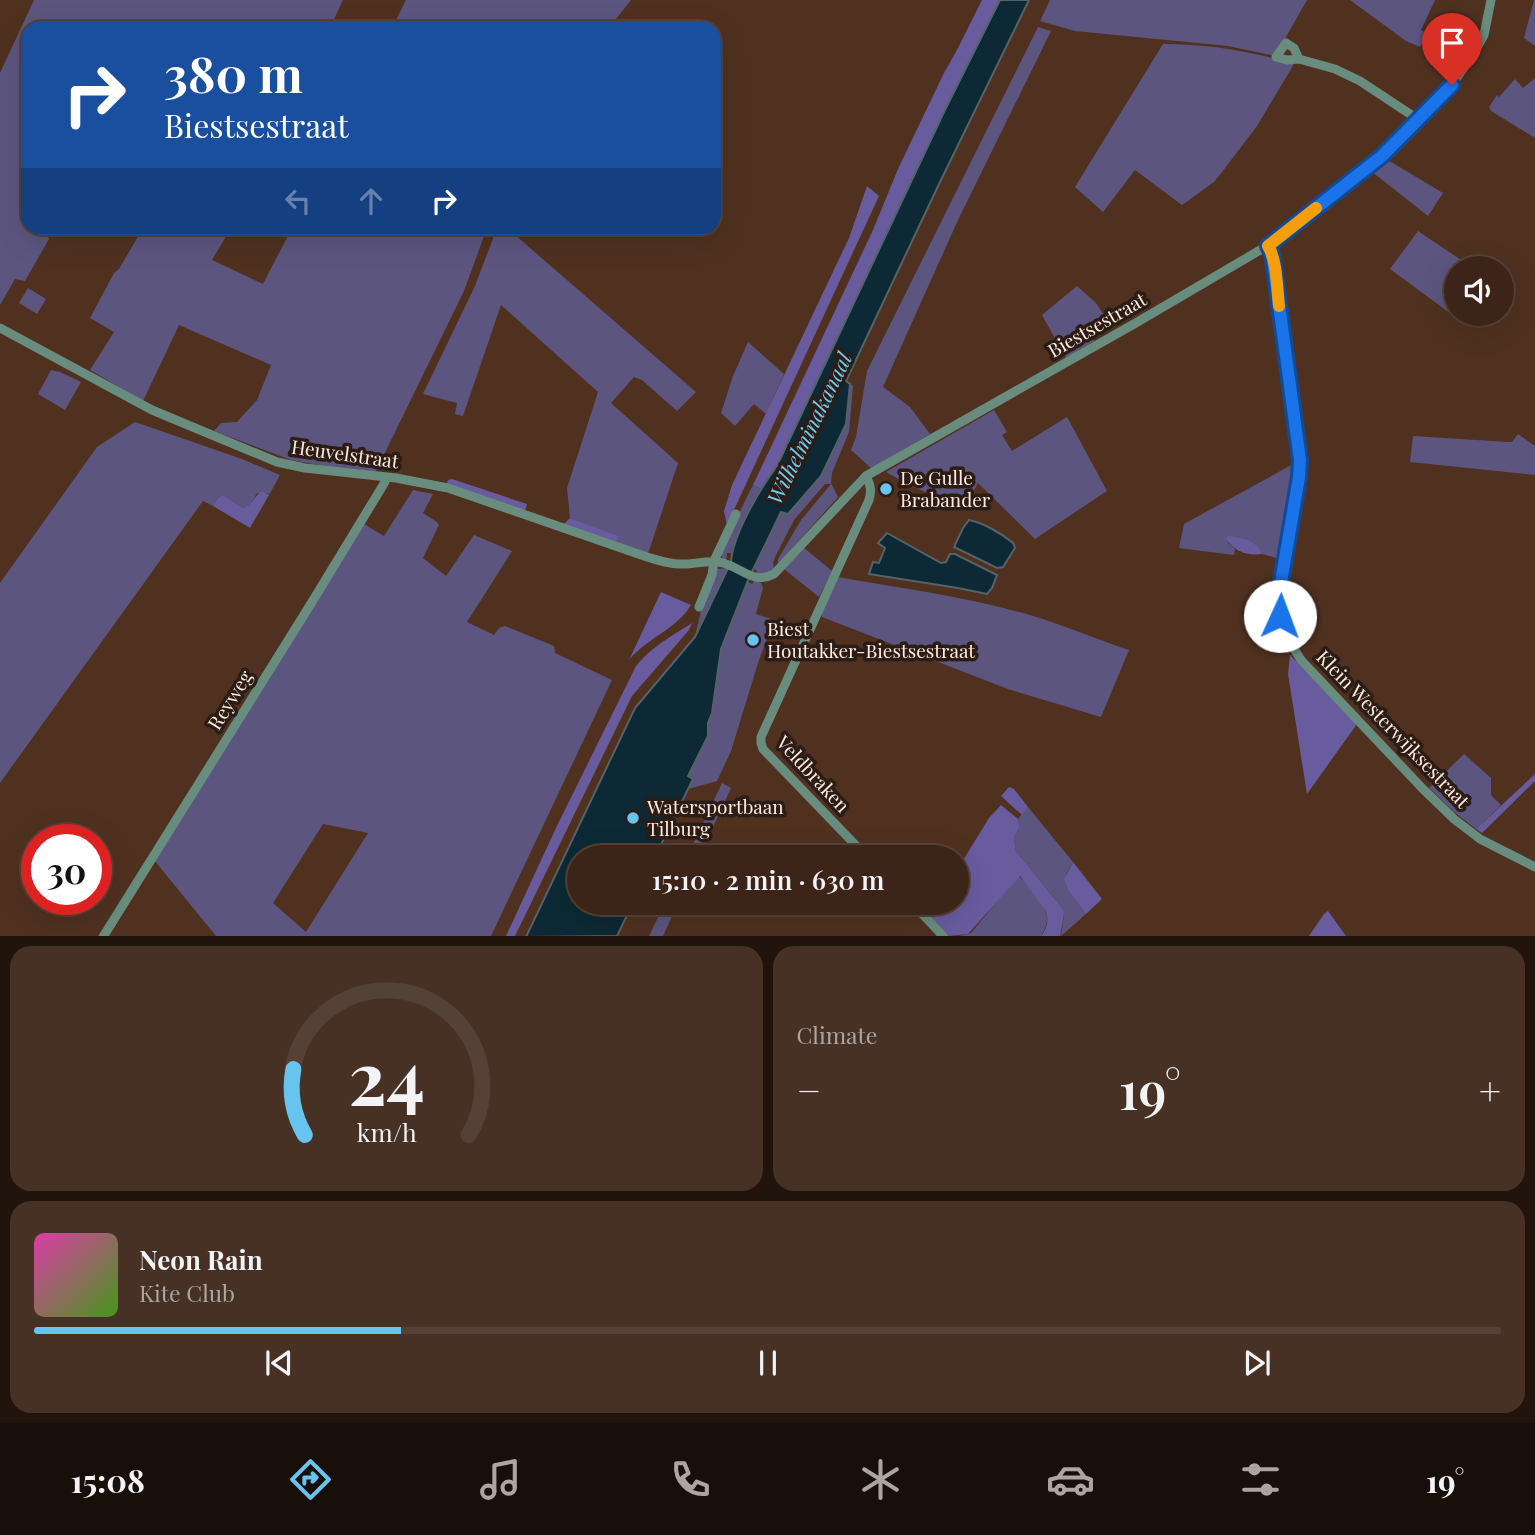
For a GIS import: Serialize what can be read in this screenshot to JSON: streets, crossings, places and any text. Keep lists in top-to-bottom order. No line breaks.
{"streets":{"street":["Biestsestraat","Heuvelstraat","Reyweg","Klein Westerwijksestraat","Veldbraken"]},"crossings":[["Biestsestraat","Heuvelstraat"],["Biestsestraat","Klein Westerwijksestraat"],["Biestsestraat","Veldbraken"]],"water":["Wilhelminakanaal"],"places":["De Gulle Brabander","Biest Houtakker-Biestsestraat","Watersportbaan Tilburg"],"page":{"turn":["380 m","Biestsestraat"],"limit":"30","trip":"15:10 · 2 min · 630 m","tile":"Climate","heat":["−","19°","+"],"song":["Neon Rain","Kite Club"],"tabs":["15:08","19°"],"gauge":["24","km/h"]}}
